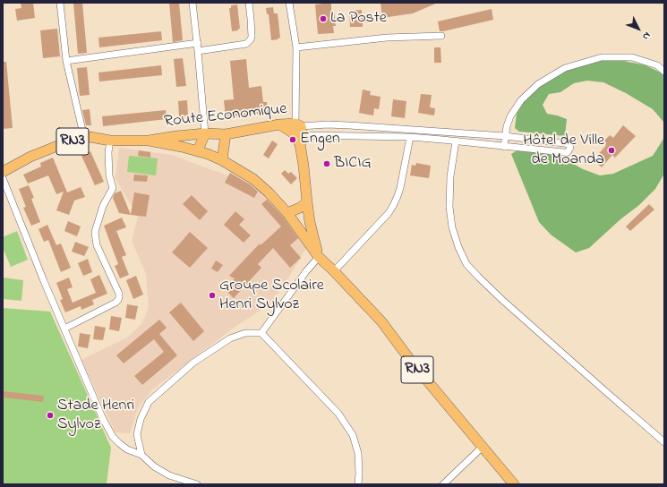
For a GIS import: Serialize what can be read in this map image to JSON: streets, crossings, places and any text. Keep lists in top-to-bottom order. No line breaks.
{"streets":{"highway":["Route Economique","RN3"]},"places":["La Poste","Engen","Hôtel de Ville de Moanda","BICIG","Groupe Scolaire Henri Sylvoz","Stade Henri Sylvoz"],"north":"bottom right"}
